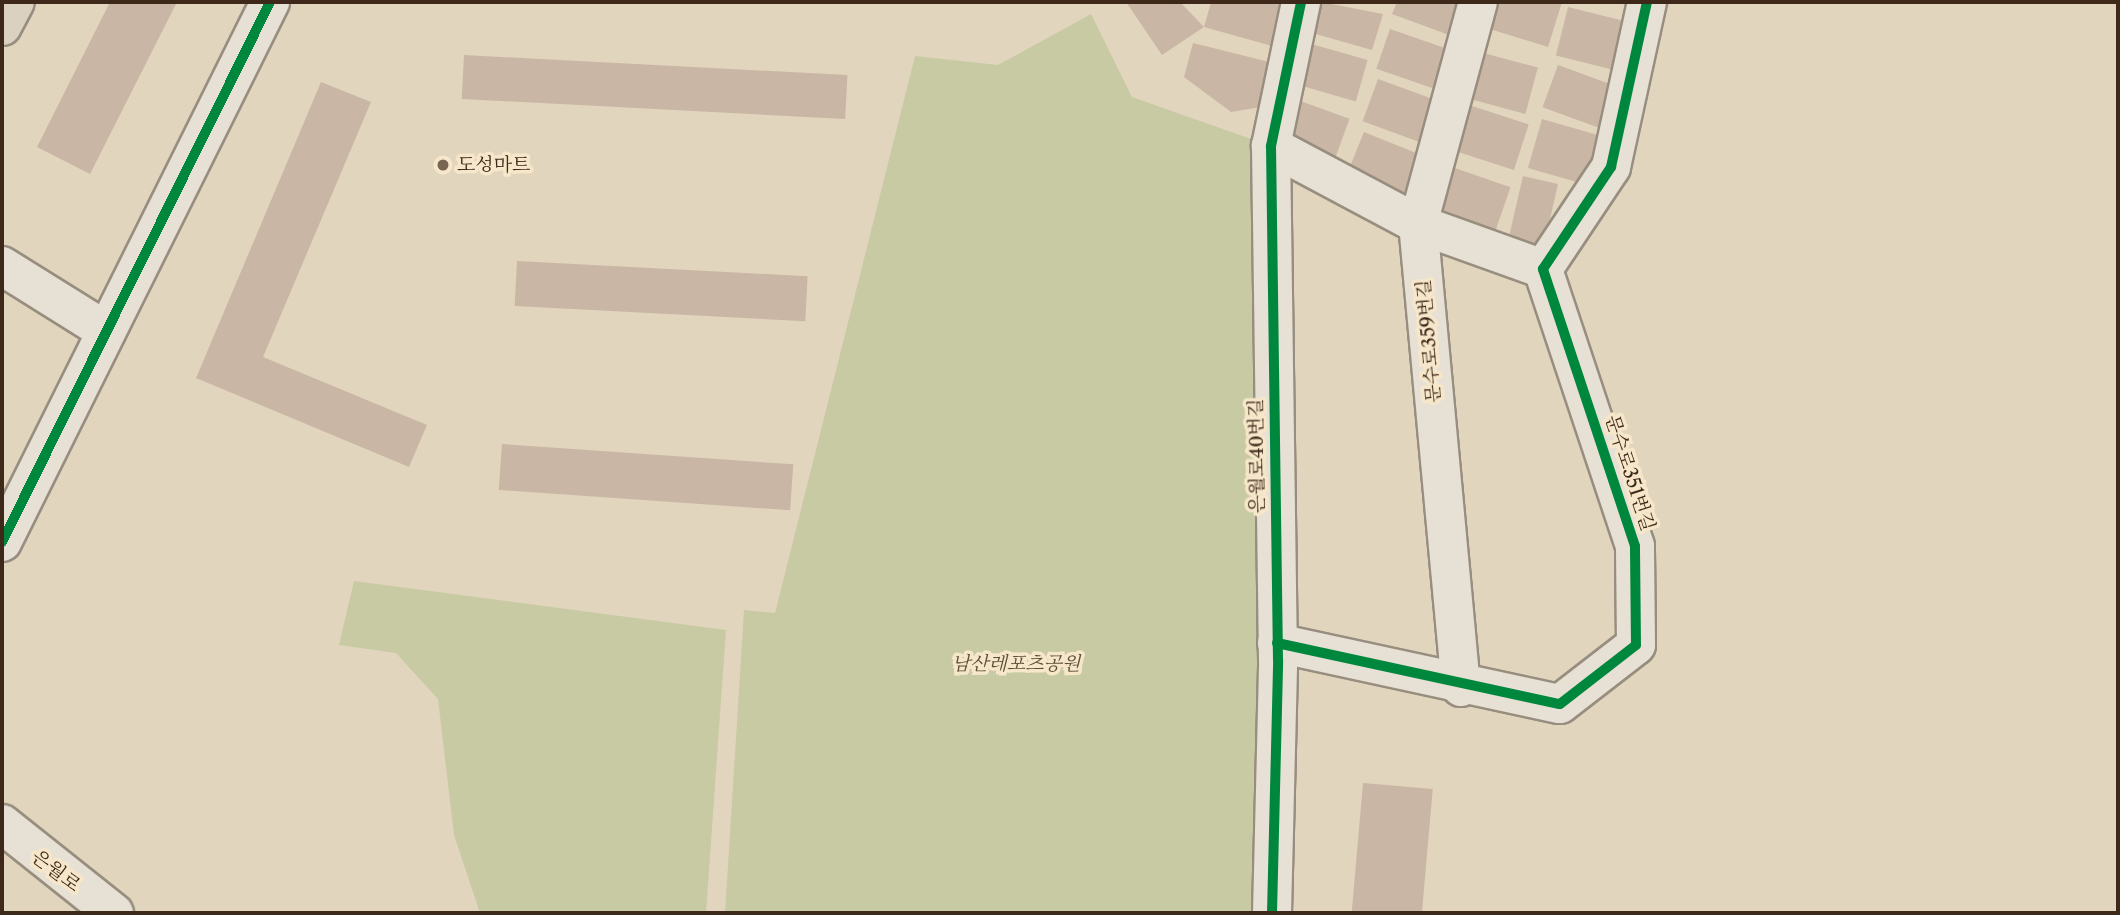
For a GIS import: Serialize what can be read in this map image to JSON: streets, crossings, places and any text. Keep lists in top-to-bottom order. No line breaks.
{"streets":{"street":["문수로359번길","은월로40번길","문수로351번길","은월로"]},"crossings":[["문수로359번길","문수로351번길"],["은월로40번길","문수로351번길"]],"parks":["남산레포츠공원"],"places":["도성마트"]}
